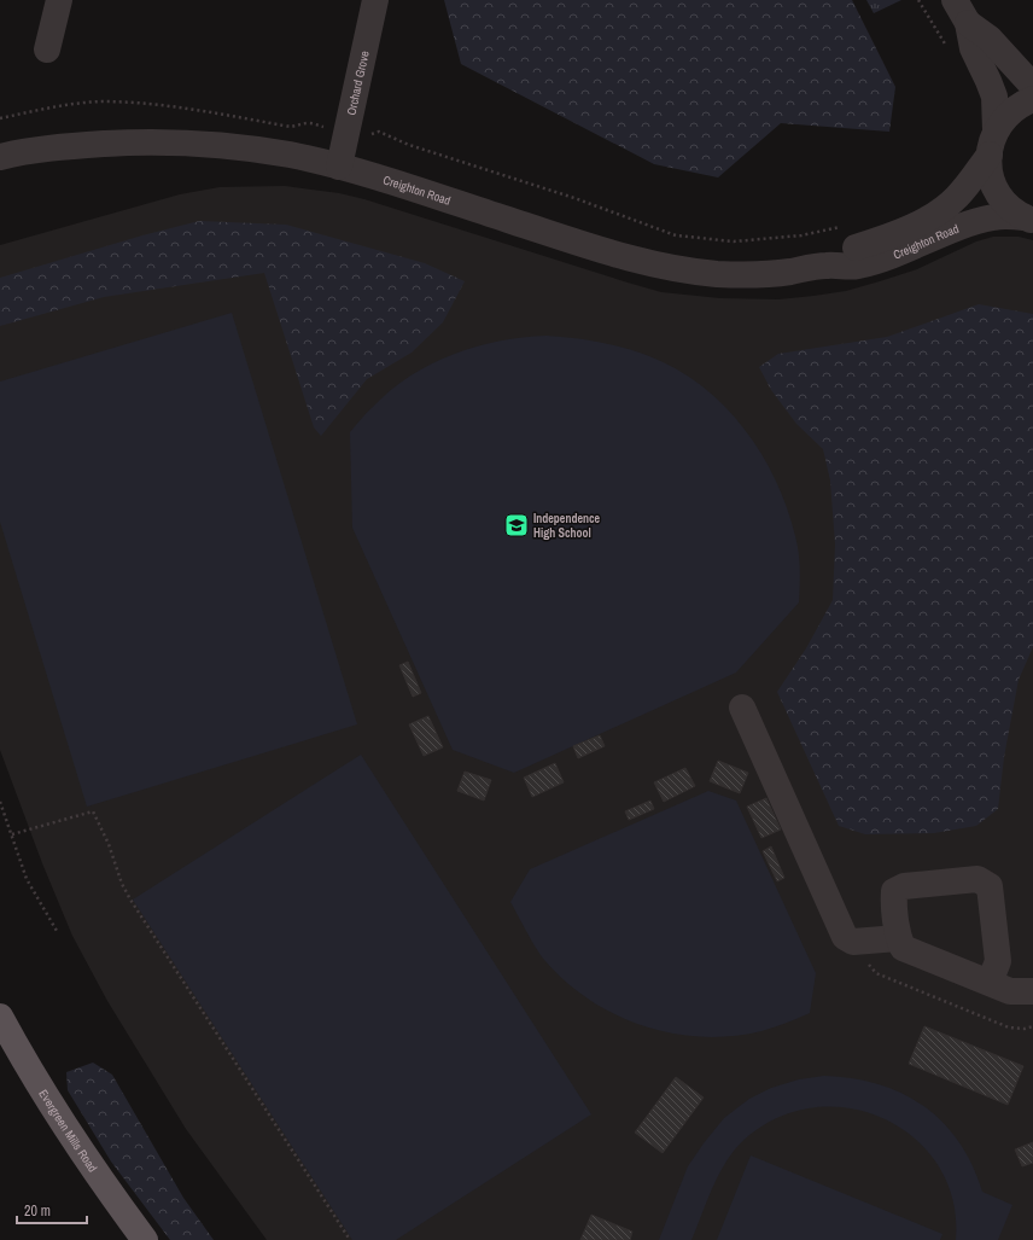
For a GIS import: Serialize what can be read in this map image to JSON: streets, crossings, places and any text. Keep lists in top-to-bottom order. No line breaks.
{"streets":{"main road":["Evergreen Mills Road"],"street":["Orchard Grove","Creighton Road"]},"crossings":[["Orchard Grove","Creighton Road"]],"places":{"school or university":["Independence High School"]},"scale_bar":"20 m"}
